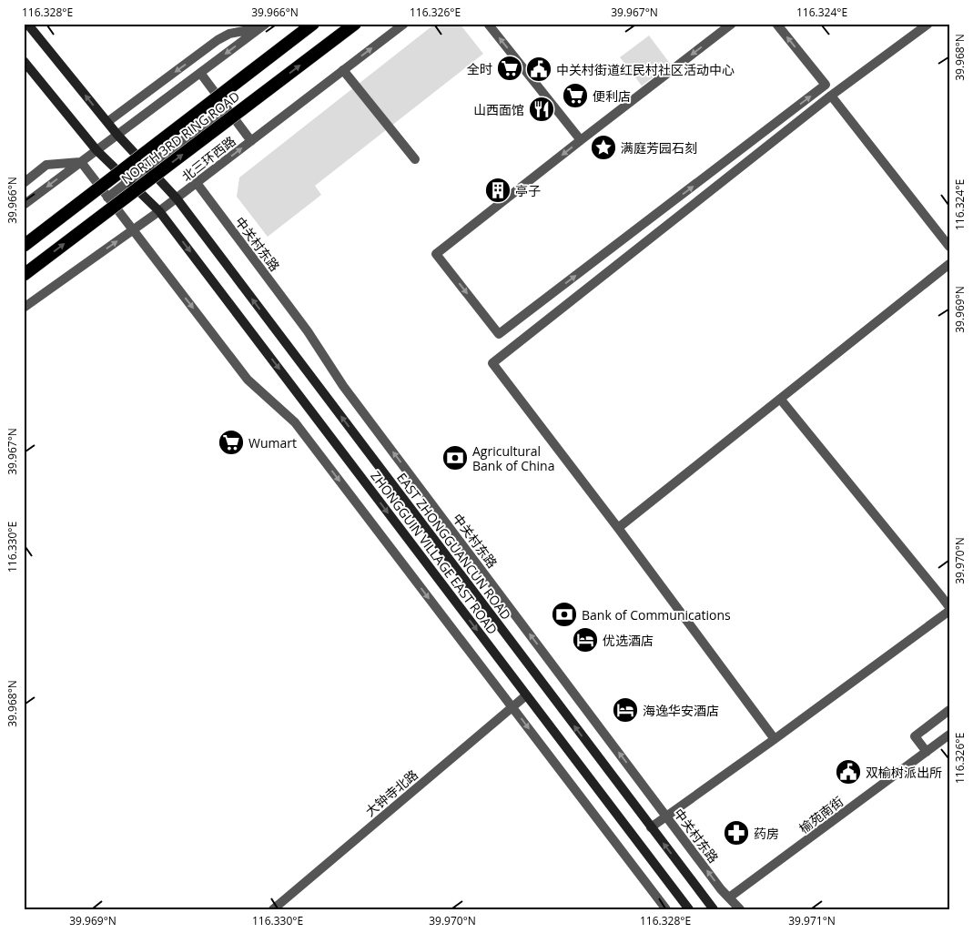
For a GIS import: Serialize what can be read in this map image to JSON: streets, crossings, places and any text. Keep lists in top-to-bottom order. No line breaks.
{"streets":{"highway":["NORTH 3RD RING ROAD"],"main road":["EAST ZHONGGUANCUN ROAD","ZHONGGUIN VILLAGE EAST ROAD"],"street":["北三环西路","中关村东路","大钟寺北路","榆苑南街"]},"crossings":[["北三环西路","中关村东路"],["北三环西路","EAST ZHONGGUANCUN ROAD"],["北三环西路","ZHONGGUIN VILLAGE EAST ROAD"],["中关村东路","榆苑南街"],["ZHONGGUIN VILLAGE EAST ROAD","大钟寺北路"]],"one_way":["北三环西路","EAST ZHONGGUANCUN ROAD","ZHONGGUIN VILLAGE EAST ROAD"],"places":{"supermarket":["全时","便利店","Wumart"],"public building":["中关村街道红民村社区活动中心","双榆树派出所"],"restaurant":["山西面馆"],"place":["满庭芳园石刻"],"building":["亭子"],"bank":["Agricultural Bank of China","Bank of Communications"],"hotel":["优选酒店","海逸华安酒店"],"pharmacy":["药房"]},"coordinates":["116.328°E","39.966°N","116.326°E","39.967°N","116.324°E","39.968°N","39.969°N","116.330°E","39.970°N","39.971°N"]}
